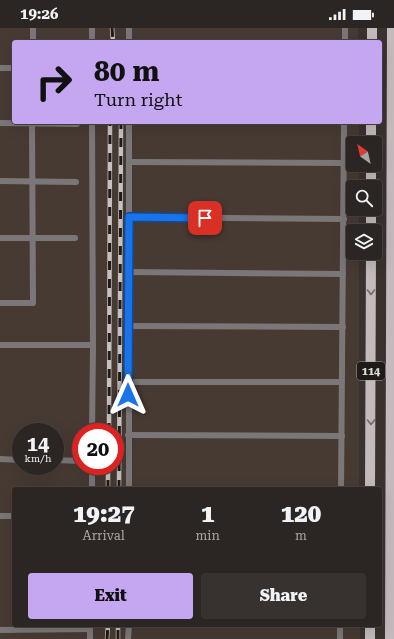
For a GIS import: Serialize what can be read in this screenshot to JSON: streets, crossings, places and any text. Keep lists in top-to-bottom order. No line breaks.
{"streets":{"main road":["114"]},"north":"top left","page":{"status":"19:26","turn":["80 m","Turn right"],"speed":"14 km/h","limit":"20","eta":["19:27","Arrival","1","min","120","m"],"buttons":["Exit","Share"]}}
